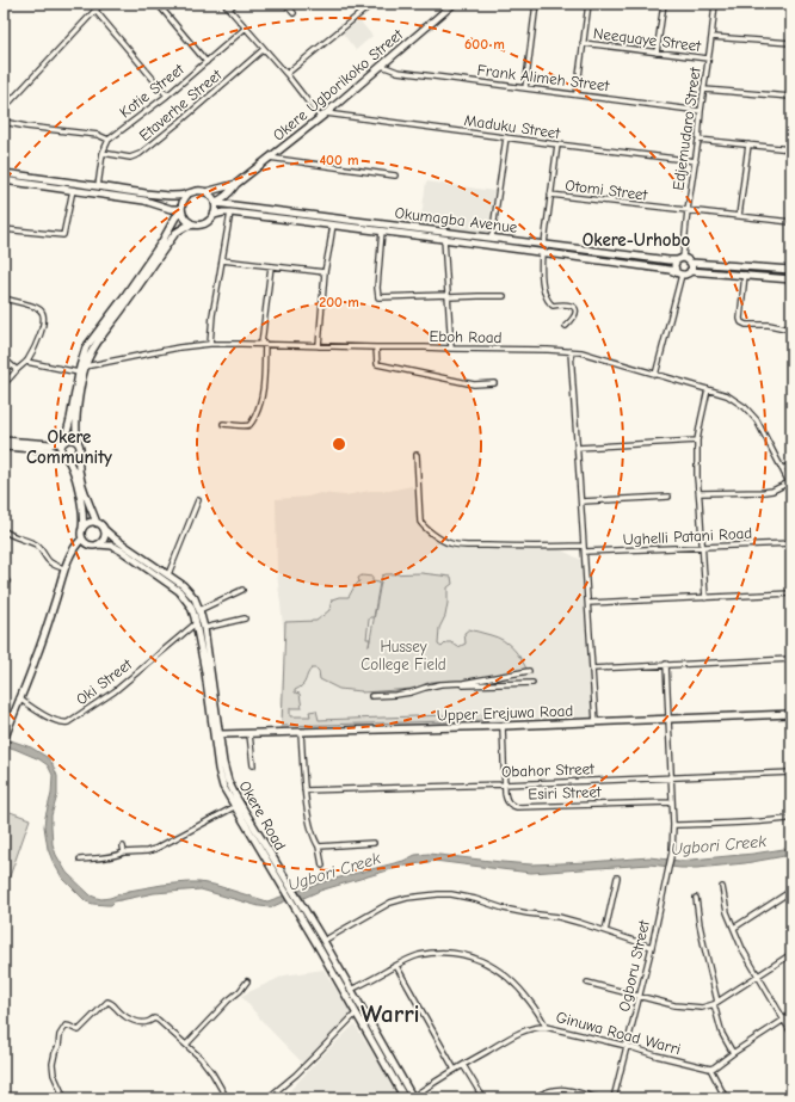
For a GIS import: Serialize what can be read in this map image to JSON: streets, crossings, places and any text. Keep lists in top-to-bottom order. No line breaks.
{"streets":{"main road":["Okere Ugborikoko Street","Okumagba Avenue","Upper Erejuwa Road","Okere Road"],"street":["Neequaye Street","Frank Alimeh Street","Kotie Street","Etaverhe Street","Maduku Street","Edjemudaro Street","Otomi Street","Eboh Road","Ughelli Patani Road","Oki Street","Obahor Street","Esiri Street","Ogboru Street","Ginuwa Road Warri"]},"crossings":[["Neequaye Street","Edjemudaro Street"],["Frank Alimeh Street","Okere Ugborikoko Street"],["Frank Alimeh Street","Edjemudaro Street"],["Okere Ugborikoko Street","Maduku Street"],["Okere Ugborikoko Street","Okumagba Avenue"],["Kotie Street","Etaverhe Street"],["Maduku Street","Edjemudaro Street"],["Edjemudaro Street","Otomi Street"],["Edjemudaro Street","Okumagba Avenue"],["Oki Street","Okere Road"],["Upper Erejuwa Road","Esiri Street"],["Upper Erejuwa Road","Okere Road"],["Upper Erejuwa Road","Ogboru Street"],["Obahor Street","Esiri Street"],["Obahor Street","Ogboru Street"],["Esiri Street","Ogboru Street"],["Okere Road","Ginuwa Road Warri"],["Ogboru Street","Ginuwa Road Warri"]],"districts":["Okere-Urhobo","Okere Community","Warri"],"water":["Ugbori Creek"],"parks":["Hussey College Field"],"rings":["600 m","400 m","200 m"]}
